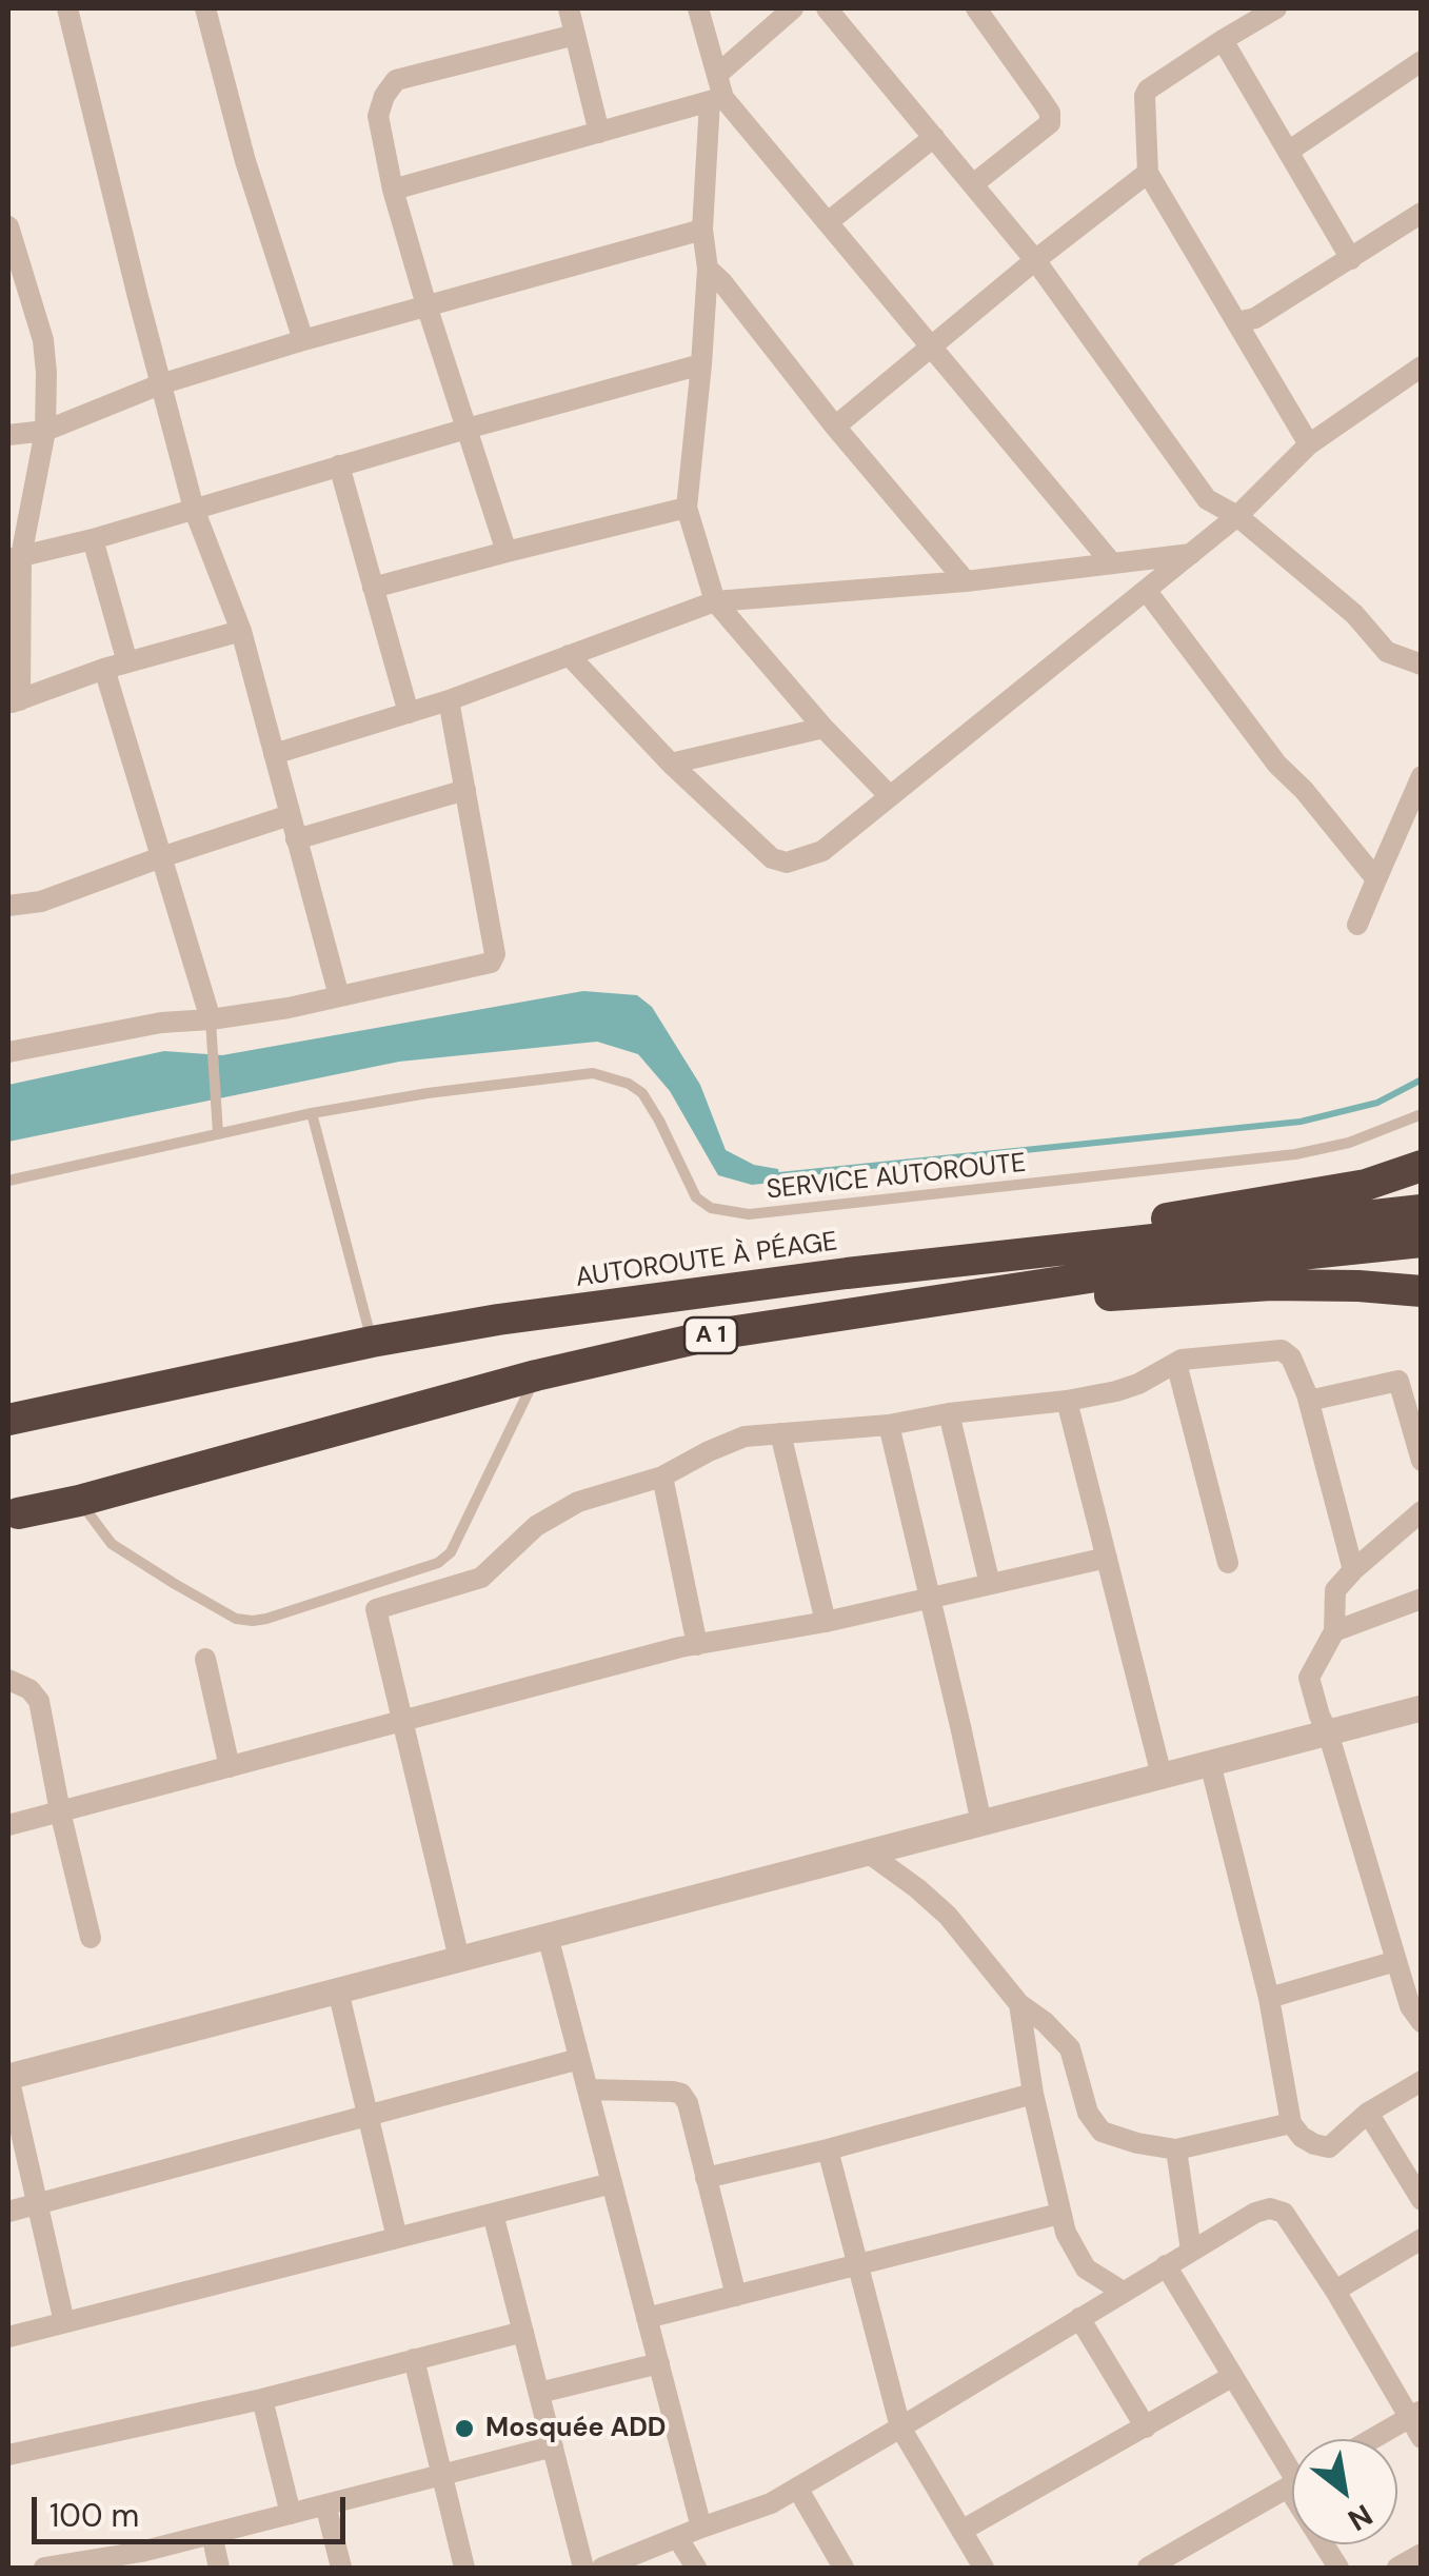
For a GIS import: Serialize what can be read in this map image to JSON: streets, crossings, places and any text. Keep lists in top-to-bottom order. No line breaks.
{"streets":{"highway":["AUTOROUTE À PÉAGE","A 1"],"lane":["SERVICE AUTOROUTE"]},"places":["Mosquée ADD"],"scale_bar":"100 m","north":"bottom right"}
